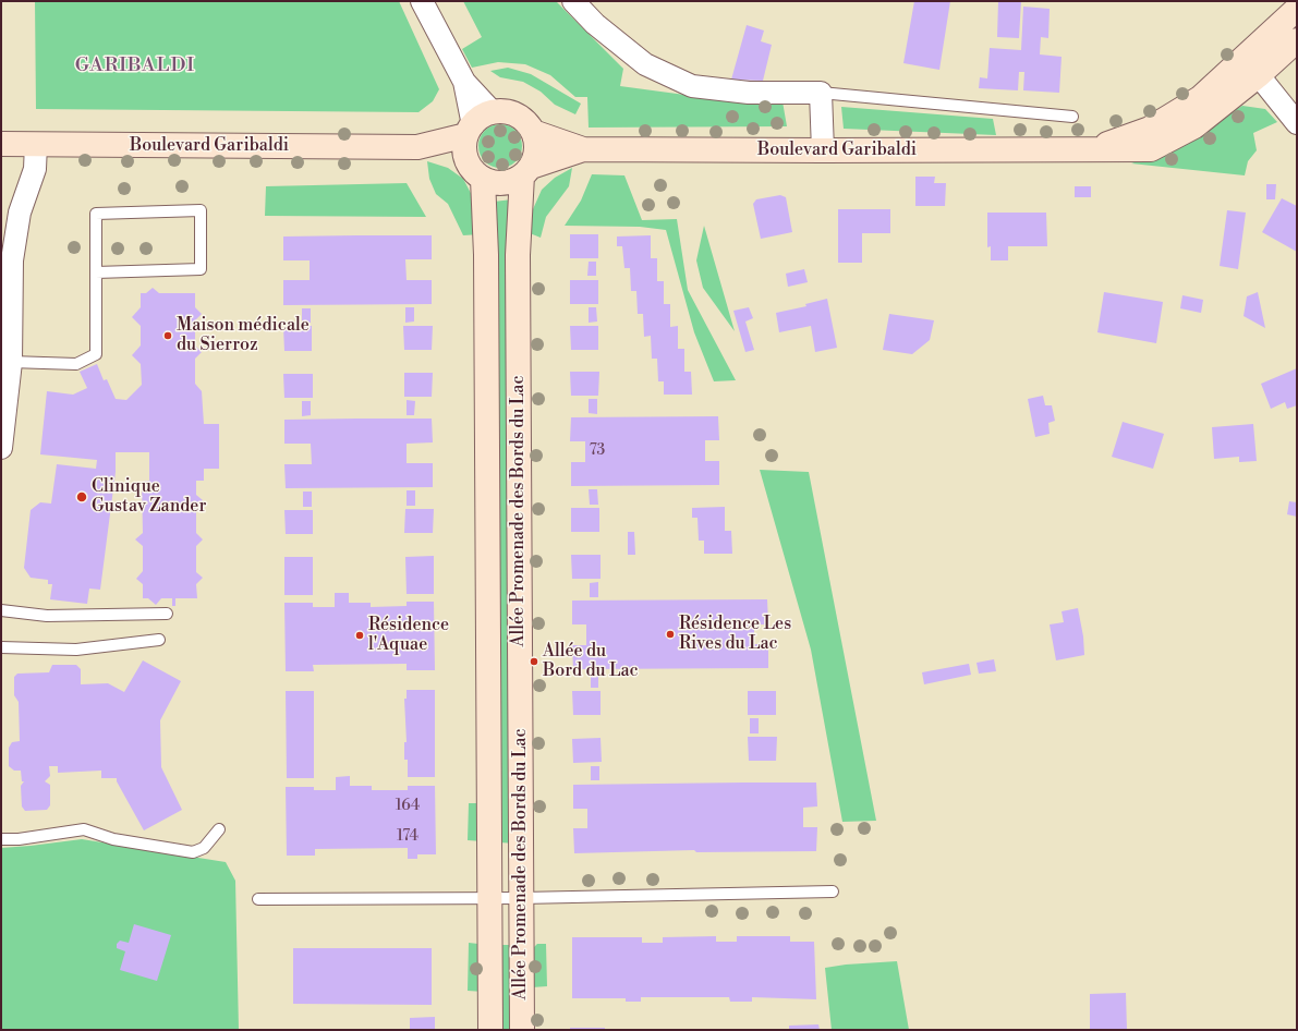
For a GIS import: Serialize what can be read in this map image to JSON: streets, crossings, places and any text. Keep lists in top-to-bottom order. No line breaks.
{"streets":{"main road":["Boulevard Garibaldi","Allée Promenade des Bords du Lac"]},"crossings":[["Boulevard Garibaldi","Allée Promenade des Bords du Lac"]],"districts":["GARIBALDI"],"places":["Maison médicale du Sierroz","Clinique Gustav Zander","Résidence Les Rives du Lac","Résidence l'Aquae","Allée du Bord du Lac"],"house_numbers":["73","164","174"]}
